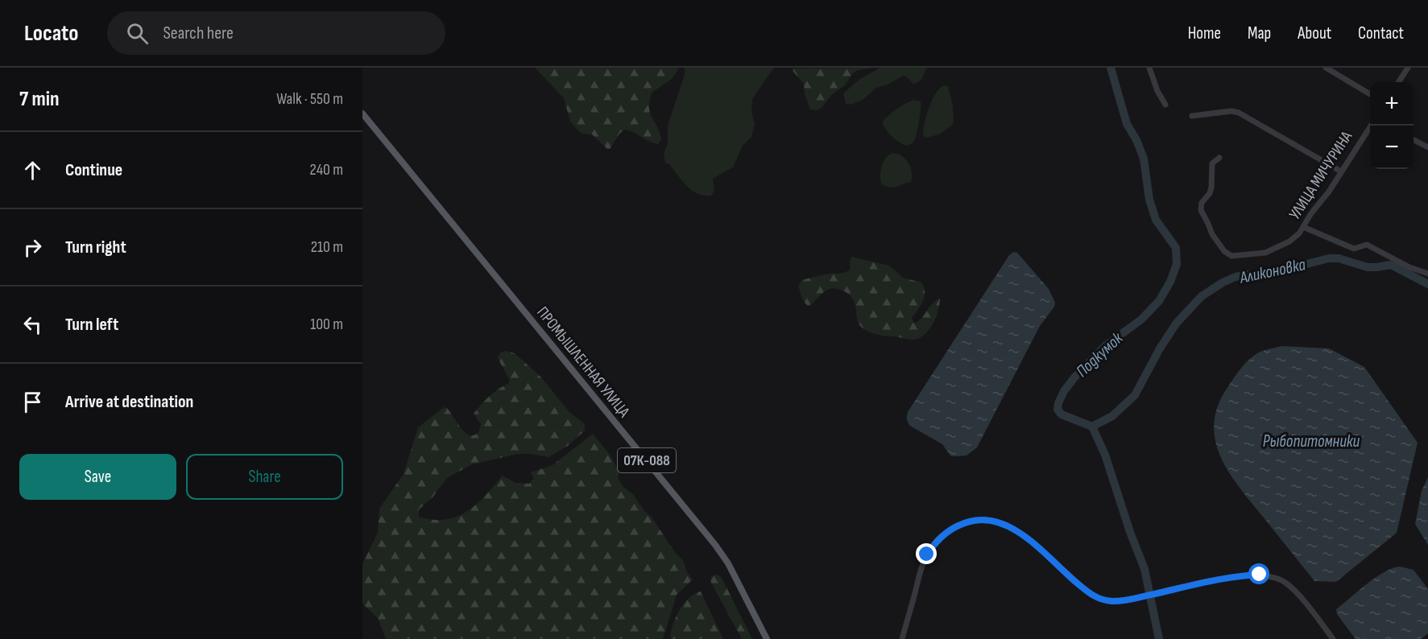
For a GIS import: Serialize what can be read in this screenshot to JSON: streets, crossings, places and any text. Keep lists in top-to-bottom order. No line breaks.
{"streets":{"main road":["ПРОМЫШЛЕННАЯ УЛИЦА","07К-088"],"street":["УЛИЦА МИЧУРИНА"]},"water":["Аликоновка","Подкумок","Рыбопитомники"],"page":{"header":"Locato","search":"Search here","nav":["Home","Map","About","Contact"],"heading":["7 min","Walk · 550 m"],"map_buttons":["+","−"],"list":[["Continue","240 m"],["Turn right","210 m"],["Turn left","100 m"],"Arrive at destination"],"buttons":["Save","Share"]}}
